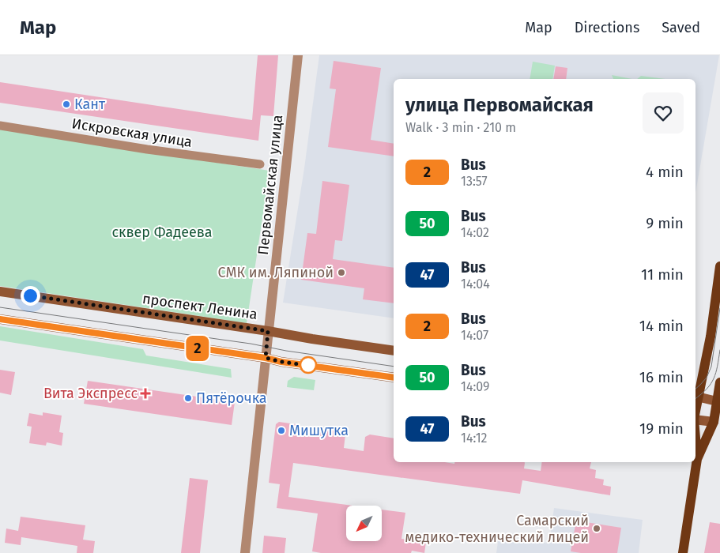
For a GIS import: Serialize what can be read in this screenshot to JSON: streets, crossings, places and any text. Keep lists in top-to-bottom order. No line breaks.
{"streets":{"main road":["проспект Ленина"],"street":["Искровская улица","Первомайская улица"]},"crossings":[["Первомайская улица","проспект Ленина"]],"parks":["сквер Фадеева"],"places":{"other":["Кант","СМК им. Ляпиной","Пятёрочка","Мишутка","Самарский медико-технический лицей"],"health":["Вита Экспресс"]},"lines":["bus line 2"],"north":"bottom left","page":{"header":"Map","nav":["Map","Directions","Saved"],"on_map":"2","heading":["улица Первомайская","Walk · 3 min · 210 m"],"list":[{"mark":"2","name":"Bus","note":"13:57","value":"4 min"},{"mark":"50","name":"Bus","note":"14:02","value":"9 min"},{"mark":"47","name":"Bus","note":"14:04","value":"11 min"},{"mark":"2","name":"Bus","note":"14:07","value":"14 min"},{"mark":"50","name":"Bus","note":"14:09","value":"16 min"},{"mark":"47","name":"Bus","note":"14:12","value":"19 min"}]}}
